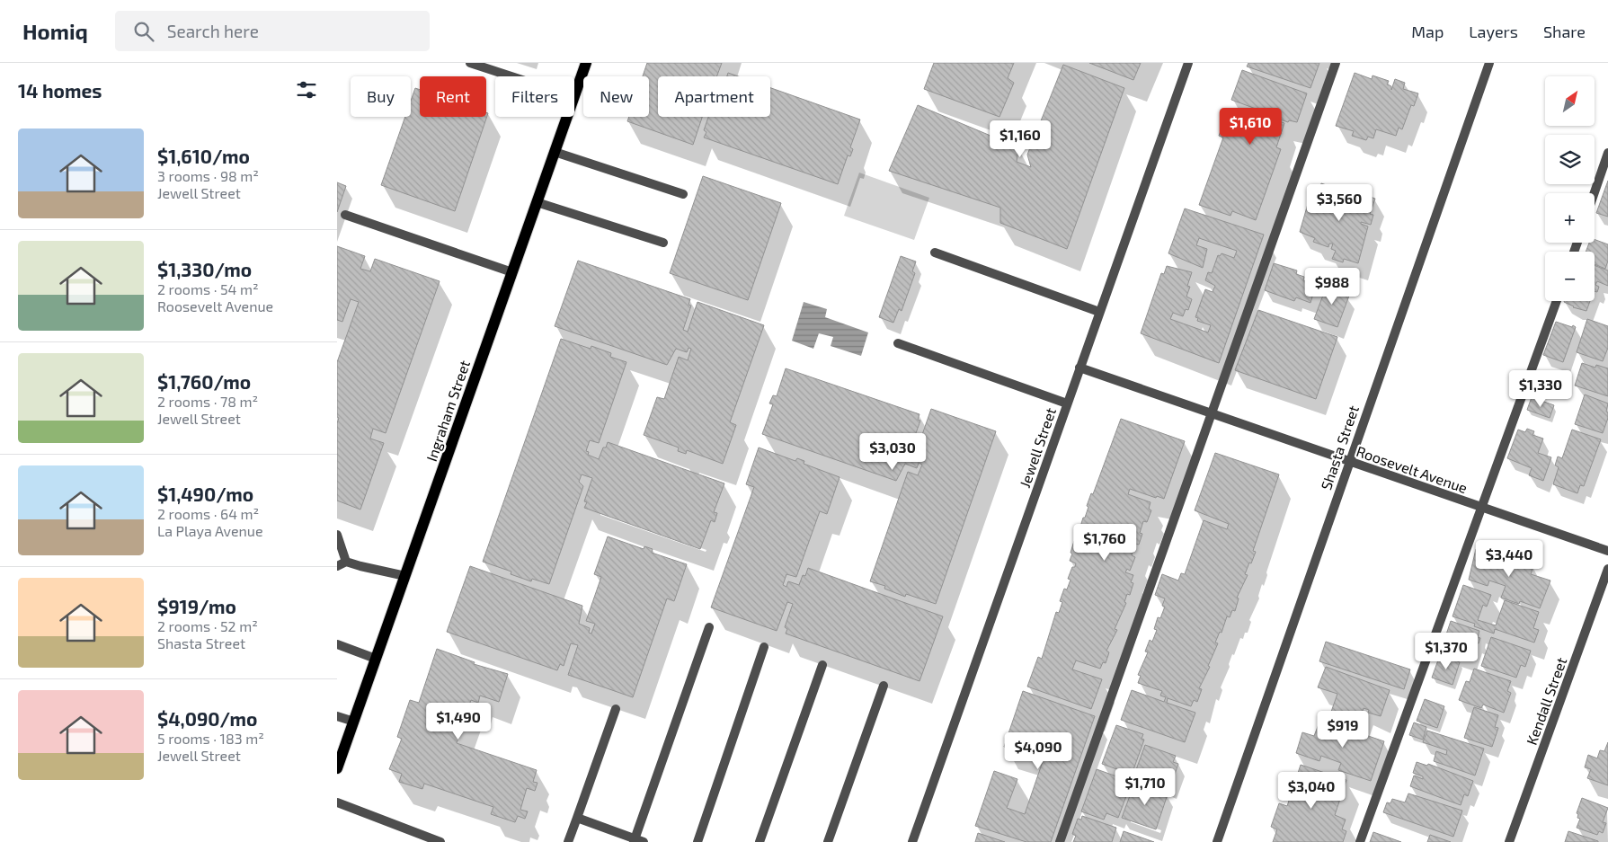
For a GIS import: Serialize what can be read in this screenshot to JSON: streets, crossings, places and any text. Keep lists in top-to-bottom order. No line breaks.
{"streets":{"main road":["Ingraham Street"],"street":["Jewell Street","Shasta Street","Roosevelt Avenue","Kendall Street"]},"crossings":[["Jewell Street","Roosevelt Avenue"],["Shasta Street","Roosevelt Avenue"]],"north":"top right","page":{"header":"Homiq","search":"Search here","nav":["Map","Layers","Share"],"heading":"14 homes","map_buttons":["+","−"],"chip":["Buy","Rent","Filters","New","Apartment"],"price":["$1,610","$1,160","$3,560","$988","$1,330","$3,030","$1,760","$3,440","$1,370","$1,490","$919","$4,090","$1,710","$3,040"],"list":[{"name":"$1,610/mo","note":"3 rooms · 98 m² · Jewell Street"},{"name":"$1,330/mo","note":"2 rooms · 54 m² · Roosevelt Avenue"},{"name":"$1,760/mo","note":"2 rooms · 78 m² · Jewell Street"},{"name":"$1,490/mo","note":"2 rooms · 64 m² · La Playa Avenue"},{"name":"$919/mo","note":"2 rooms · 52 m² · Shasta Street"},{"name":"$4,090/mo","note":"5 rooms · 183 m² · Jewell Street"}]}}
